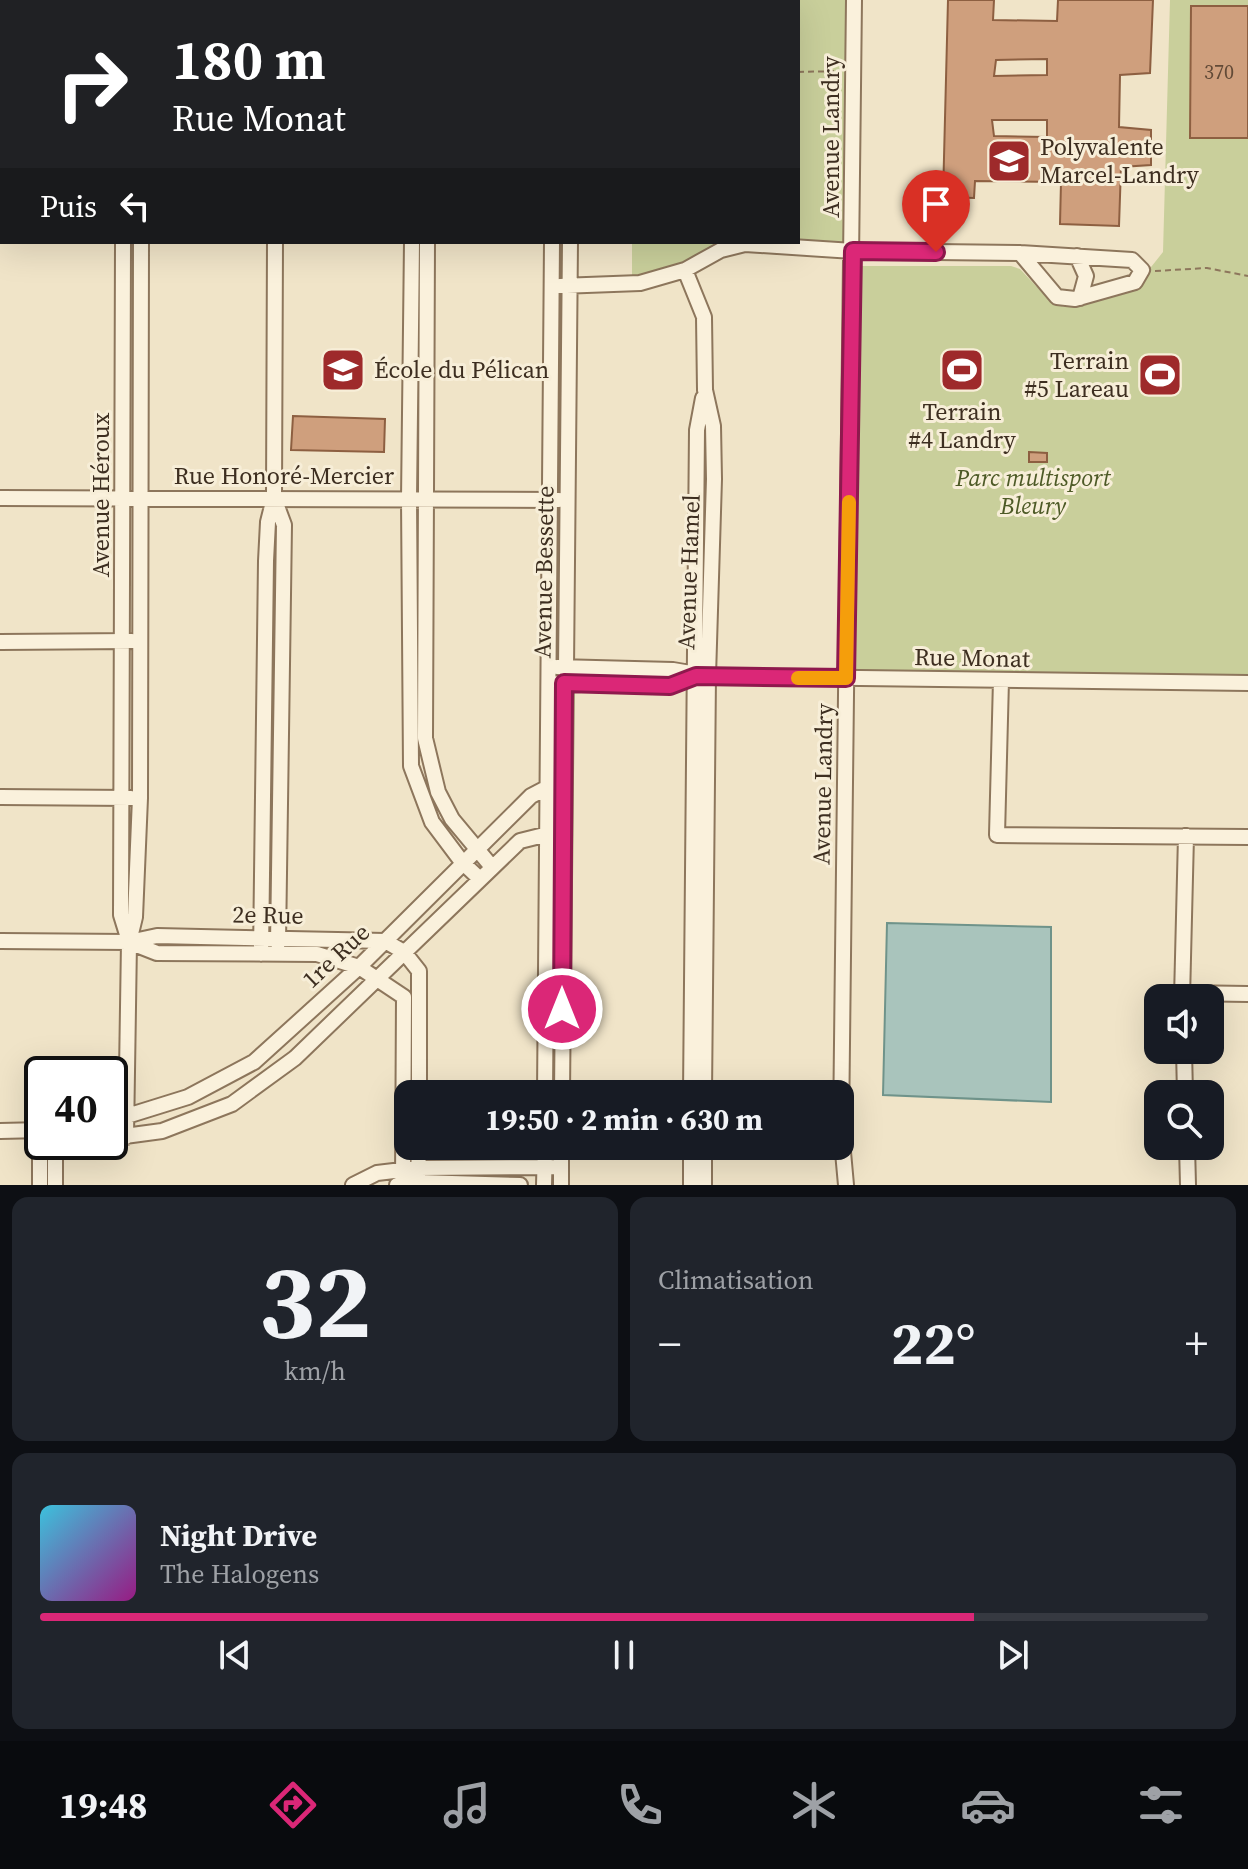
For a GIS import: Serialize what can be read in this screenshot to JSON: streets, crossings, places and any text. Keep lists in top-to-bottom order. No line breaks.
{"streets":{"street":["Avenue Landry","Rue Honoré-Mercier","Avenue Héroux","Avenue Bessette","Avenue Hamel","Rue Monat","2e Rue","1re Rue"]},"crossings":[["Avenue Landry","Rue Monat"],["Rue Honoré-Mercier","Avenue Héroux"],["Rue Honoré-Mercier","Avenue Bessette"],["Avenue Héroux","2e Rue"],["Avenue Bessette","Rue Monat"],["Avenue Bessette","1re Rue"],["Avenue Hamel","Rue Monat"],["2e Rue","1re Rue"]],"parks":["Parc multisport Bleury"],"places":{"school or university":["Polyvalente Marcel-Landry","École du Pélican"],"sports":["Terrain #4 Landry","Terrain #5 Lareau"]},"house_numbers":["370"],"page":{"turn":["180 m","Rue Monat"],"then":"Puis","limit":"40","trip":"19:50 · 2 min · 630 m","tile":[["32","km/h"],"Climatisation"],"heat":["−","22°","+"],"song":["Night Drive","The Halogens"],"tabs":"19:48"}}
